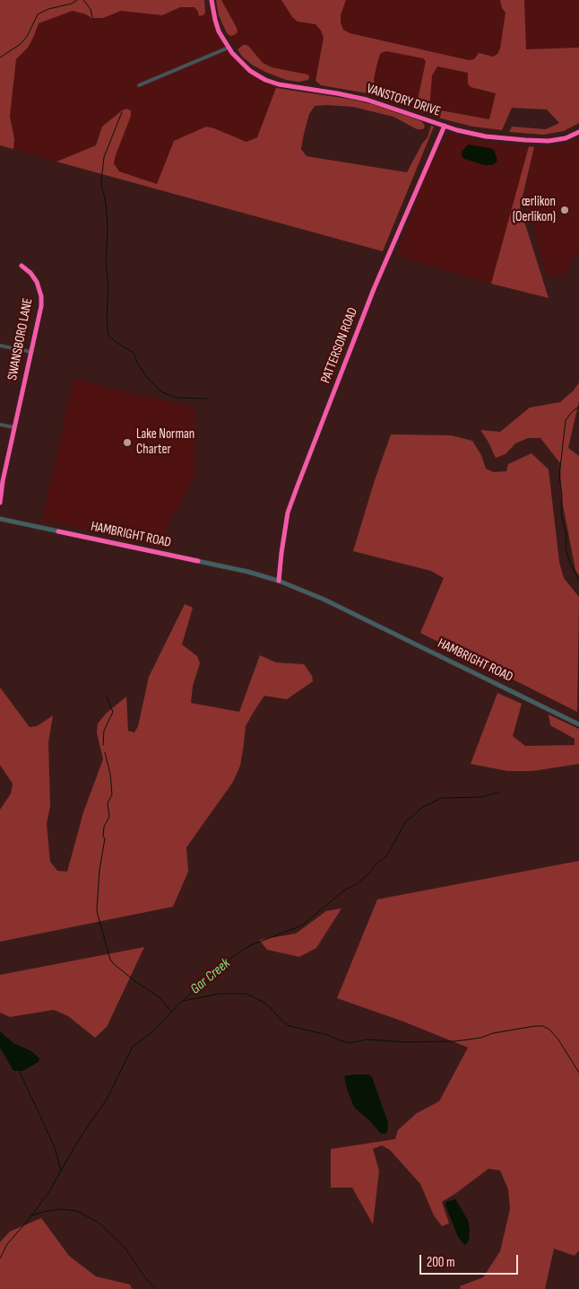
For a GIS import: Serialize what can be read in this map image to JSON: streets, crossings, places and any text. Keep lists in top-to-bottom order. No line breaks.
{"streets":{"main road":["HAMBRIGHT ROAD"],"street":["VANSTORY DRIVE","SWANSBORO LANE","PATTERSON ROAD"]},"crossings":[["VANSTORY DRIVE","PATTERSON ROAD"],["PATTERSON ROAD","HAMBRIGHT ROAD"]],"water":["Gar Creek"],"places":["œrlikon (Oerlikon)","Lake Norman Charter"],"scale_bar":"200 m"}
